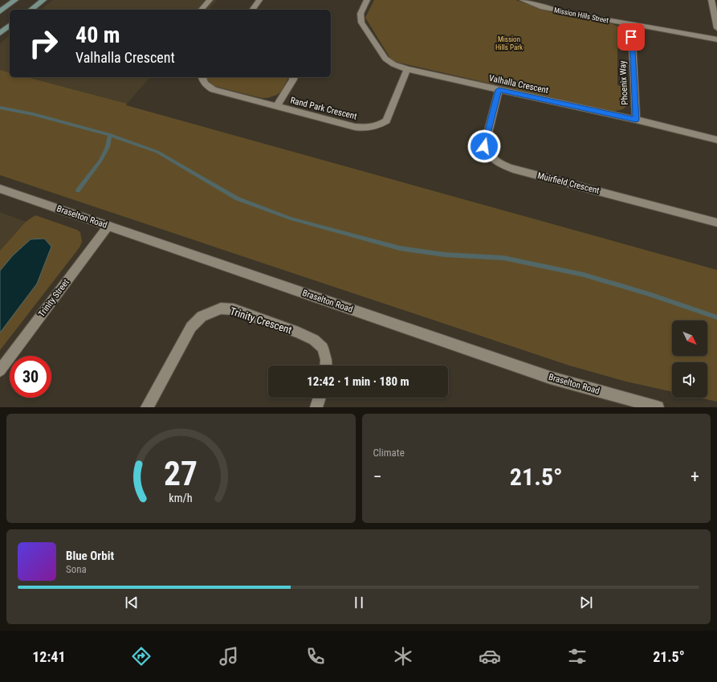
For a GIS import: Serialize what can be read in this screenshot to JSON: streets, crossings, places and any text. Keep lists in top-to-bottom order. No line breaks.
{"streets":{"street":["Mission Hills Street","Phoenix Way","Valhalla Crescent","Rand Park Crescent","Muirfield Crescent","Braselton Road","Trinity Street","Trinity Crescent"]},"crossings":[["Mission Hills Street","Phoenix Way"],["Phoenix Way","Valhalla Crescent"],["Valhalla Crescent","Rand Park Crescent"],["Valhalla Crescent","Muirfield Crescent"],["Braselton Road","Trinity Street"]],"parks":["Mission Hills Park"],"north":"bottom right","page":{"turn":["40 m","Valhalla Crescent"],"limit":"30","trip":"12:42 · 1 min · 180 m","tile":"Climate","heat":["−","21.5°","+"],"song":["Blue Orbit","Sona"],"tabs":["12:41","21.5°"],"gauge":["27","km/h"]}}
